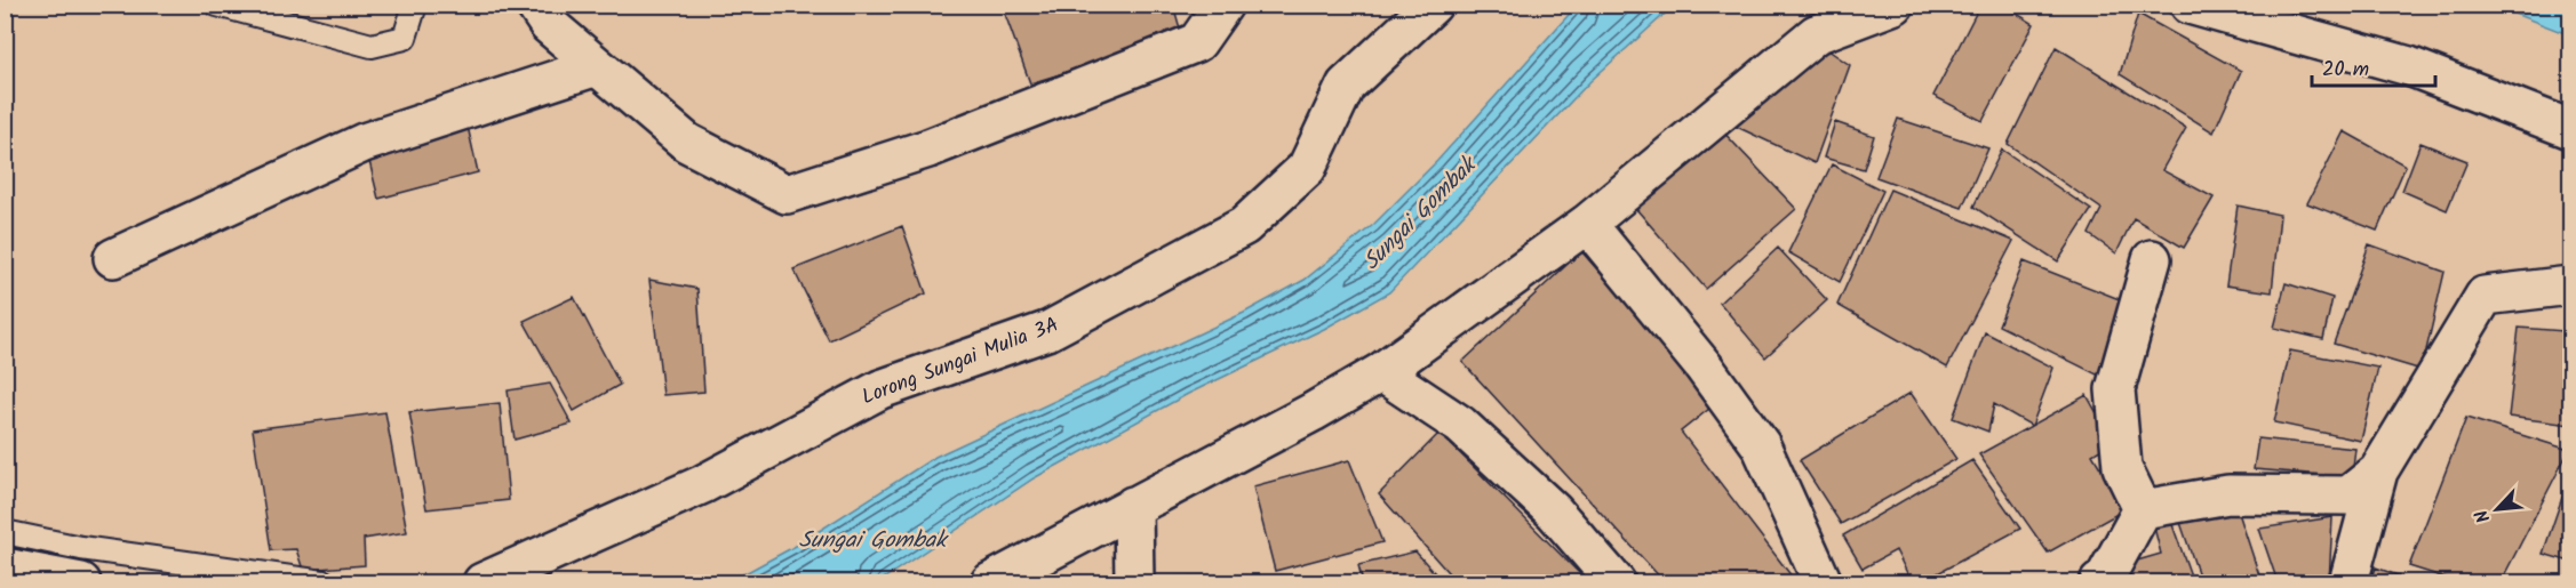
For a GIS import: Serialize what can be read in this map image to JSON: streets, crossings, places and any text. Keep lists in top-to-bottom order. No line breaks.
{"streets":{"street":["Lorong Sungai Mulia 3A"]},"water":["Sungai Gombak"],"scale_bar":"20 m","north":"bottom left"}
